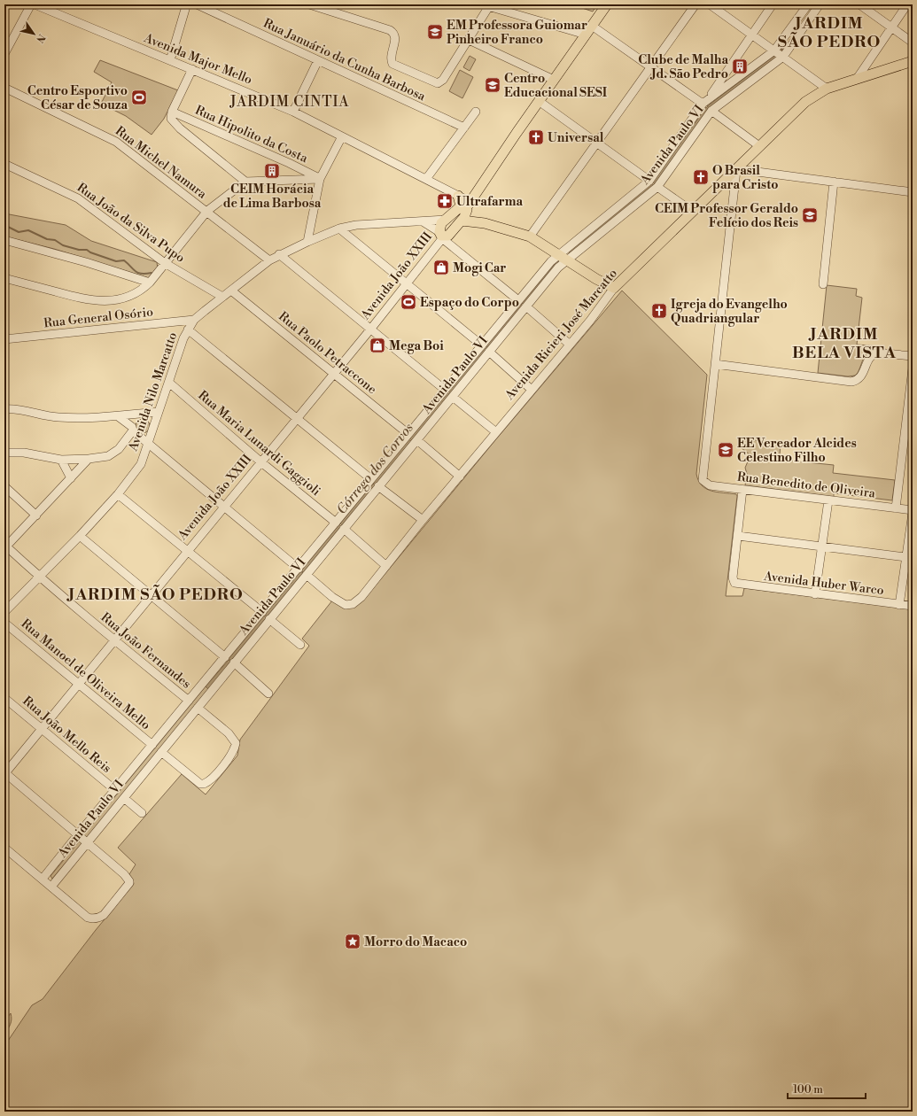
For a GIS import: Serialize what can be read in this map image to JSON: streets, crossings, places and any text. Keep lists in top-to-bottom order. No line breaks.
{"streets":{"main road":["Avenida João XXIII","Avenida Ricieri José Marcatto"],"street":["Avenida Major Mello","Rua Januário da Cunha Barbosa","Rua Hipolito da Costa","Avenida Paulo VI","Rua Michel Namura","Rua João da Silva Pupo","Rua General Osório","Rua Paolo Petraccone","Avenida Nilo Marcatto","Rua Maria Lunardi Gaggioli","Rua Benedito de Oliveira","Avenida Huber Warco","Rua João Fernandes","Rua Manoel de Oliveira Mello","Rua João Mello Reis"]},"crossings":[["Avenida Paulo VI","Avenida Ricieri José Marcatto"],["Avenida Paulo VI","Rua Paolo Petraccone"],["Avenida Paulo VI","Rua Maria Lunardi Gaggioli"],["Avenida Paulo VI","Rua João Fernandes"],["Avenida Paulo VI","Rua Manoel de Oliveira Mello"],["Avenida Paulo VI","Rua João Mello Reis"],["Rua Michel Namura","Avenida Nilo Marcatto"],["Rua João da Silva Pupo","Avenida Nilo Marcatto"],["Avenida João XXIII","Rua Paolo Petraccone"],["Avenida João XXIII","Avenida Nilo Marcatto"],["Avenida João XXIII","Rua Maria Lunardi Gaggioli"],["Avenida João XXIII","Rua João Fernandes"],["Avenida João XXIII","Rua Manoel de Oliveira Mello"],["Avenida João XXIII","Rua João Mello Reis"],["Rua General Osório","Avenida Nilo Marcatto"],["Rua Paolo Petraccone","Avenida Nilo Marcatto"],["Avenida Nilo Marcatto","Rua Maria Lunardi Gaggioli"],["Avenida Nilo Marcatto","Rua João Fernandes"]],"districts":["JARDIM SÃO PEDRO","JARDIM CINTIA","JARDIM BELA VISTA","JARDIM SÃO PEDRO"],"water":["Córrego dos Corvos"],"places":{"school or university":["EM Professora Guiomar Pinheiro Franco","Centro Educacional SESI","CEIM Professor Geraldo Felício dos Reis","EE Vereador Alcides Celestino Filho"],"building":["Clube de Malha Jd. São Pedro","CEIM Horácia de Lima Barbosa"],"sports":["Centro Esportivo César de Souza","Espaço do Corpo"],"church":["Universal","O Brasil para Cristo","Igreja do Evangelho Quadriangular"],"pharmacy":["Ultrafarma"],"shop":["Mogi Car","Mega Boi"],"place":["Morro do Macaco"]},"scale_bar":"100 m","north":"bottom right"}
